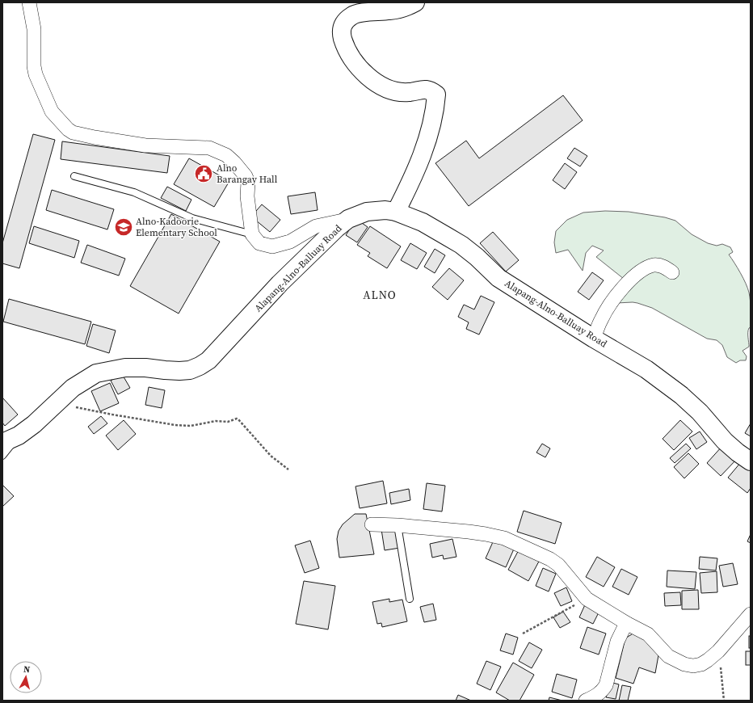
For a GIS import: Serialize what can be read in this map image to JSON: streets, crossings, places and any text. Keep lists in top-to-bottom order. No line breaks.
{"streets":{"main road":["Alapang-Alno-Balluay Road"]},"districts":["ALNO"],"places":{"public building":["Alno Barangay Hall"],"school or university":["Alno-Kadoorie Elementary School"]},"north":"top"}
